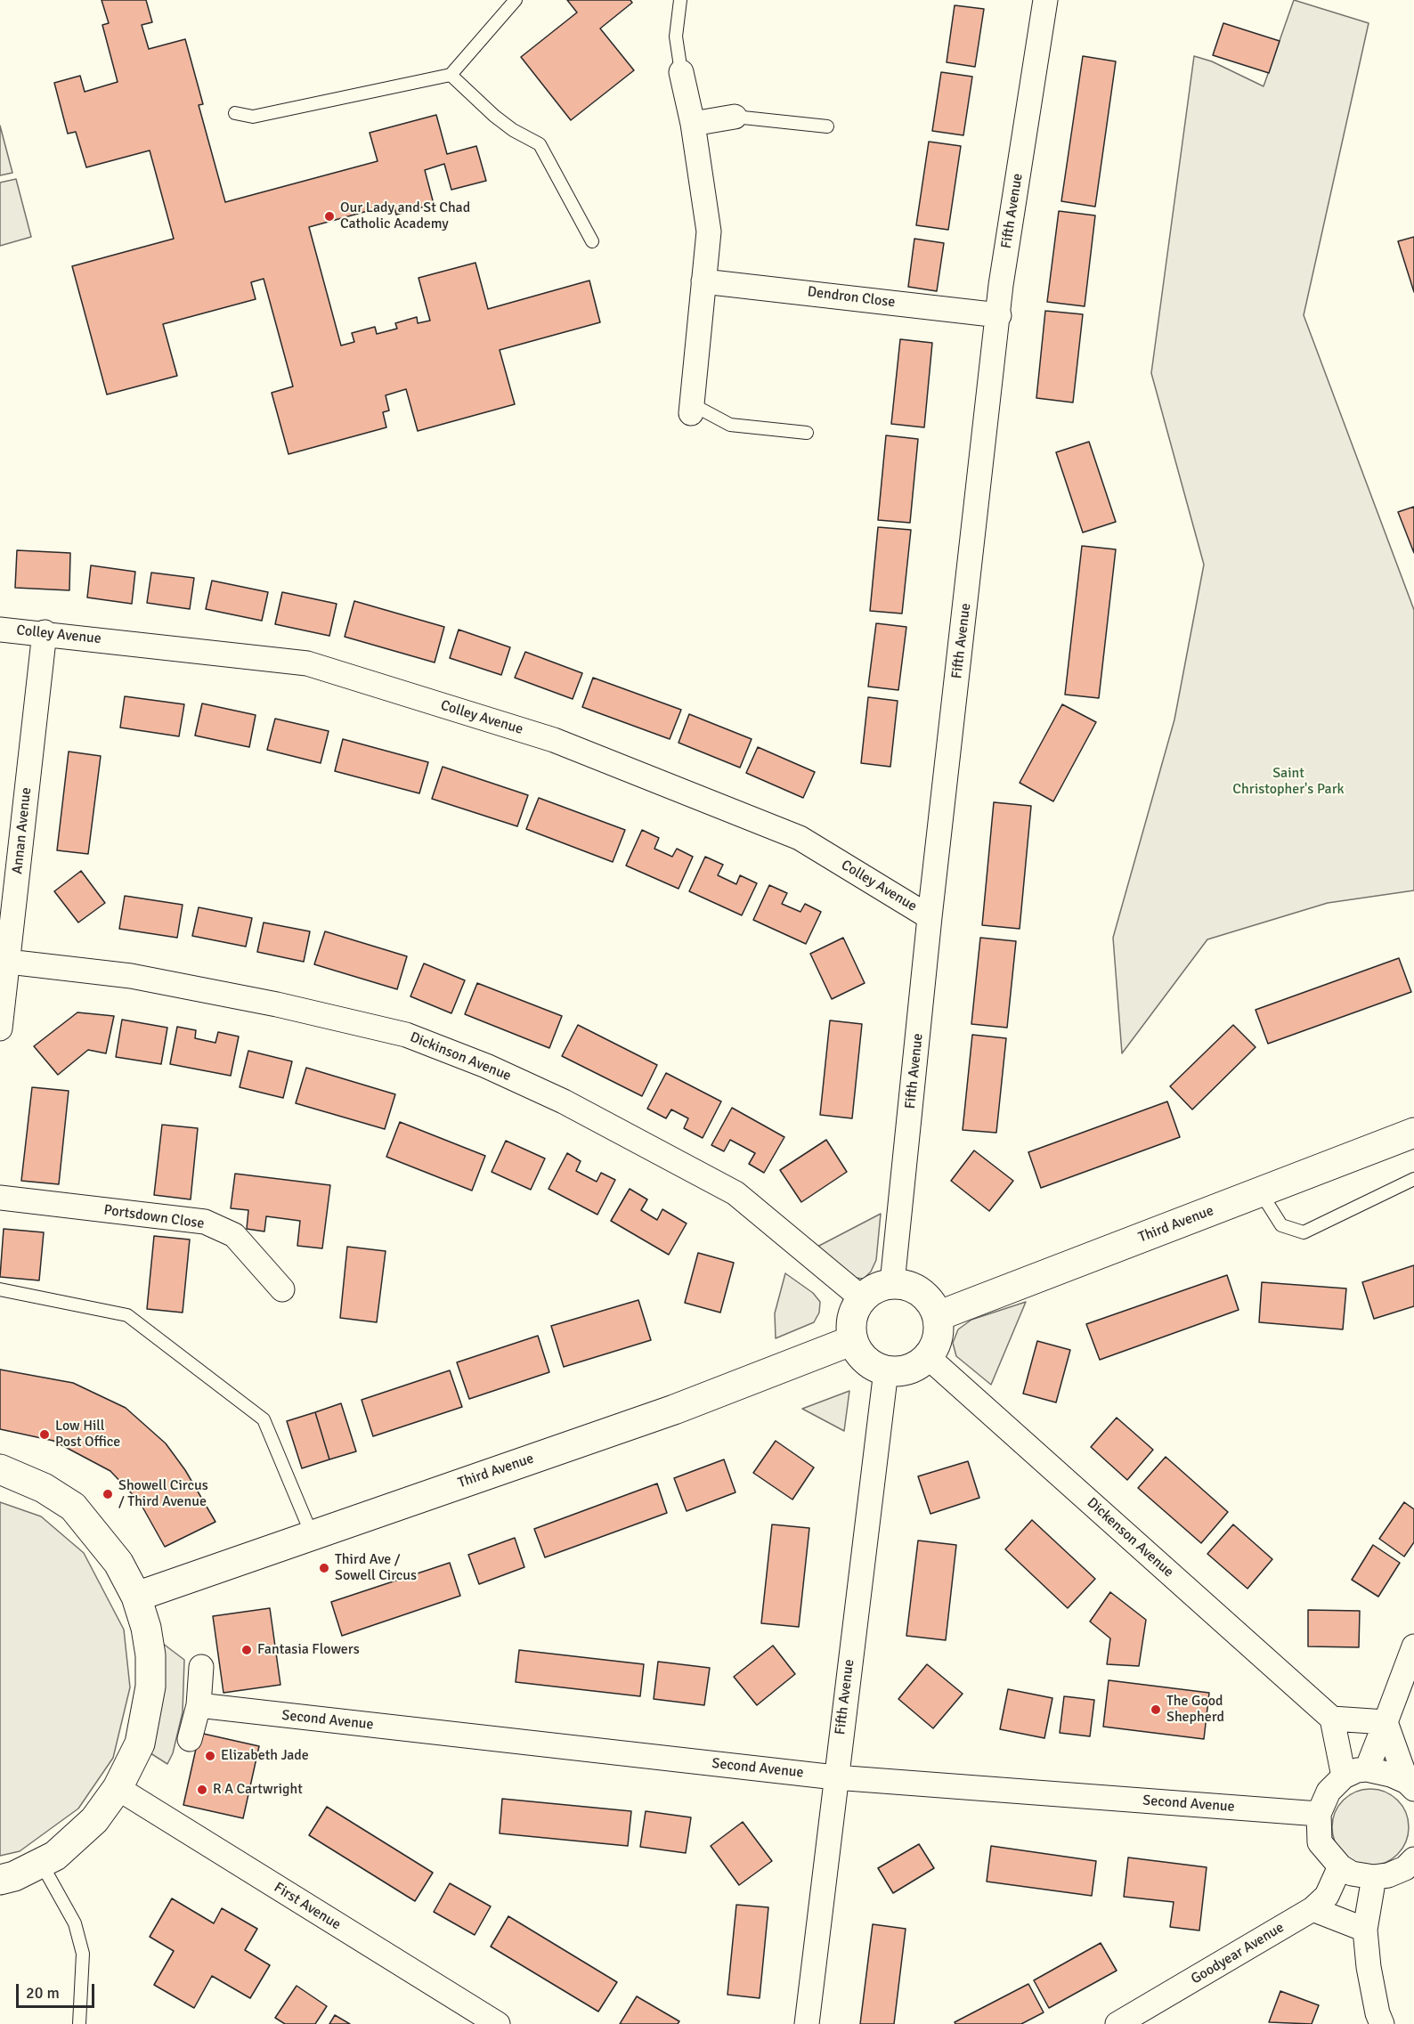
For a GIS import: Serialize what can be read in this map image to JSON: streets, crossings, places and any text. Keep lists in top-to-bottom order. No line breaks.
{"streets":{"street":["Fifth Avenue","Dendron Close","Colley Avenue","Annan Avenue","Dickinson Avenue","Portsdown Close","Third Avenue","Dickenson Avenue","Second Avenue","First Avenue","Goodyear Avenue"]},"crossings":[["Fifth Avenue","Dendron Close"],["Fifth Avenue","Colley Avenue"],["Fifth Avenue","Dickinson Avenue"],["Fifth Avenue","Third Avenue"],["Fifth Avenue","Dickenson Avenue"],["Fifth Avenue","Second Avenue"],["Colley Avenue","Annan Avenue"],["Annan Avenue","Dickinson Avenue"],["Dickinson Avenue","Third Avenue"],["Dickinson Avenue","Dickenson Avenue"],["Third Avenue","Dickenson Avenue"]],"parks":["Saint Christopher's Park"],"places":["Our Lady and St Chad Catholic Academy","Low Hill Post Office","Showell Circus / Third Avenue","Third Ave / Sowell Circus","Fantasia Flowers","The Good Shepherd","Elizabeth Jade","R A Cartwright"],"scale_bar":"20 m"}
